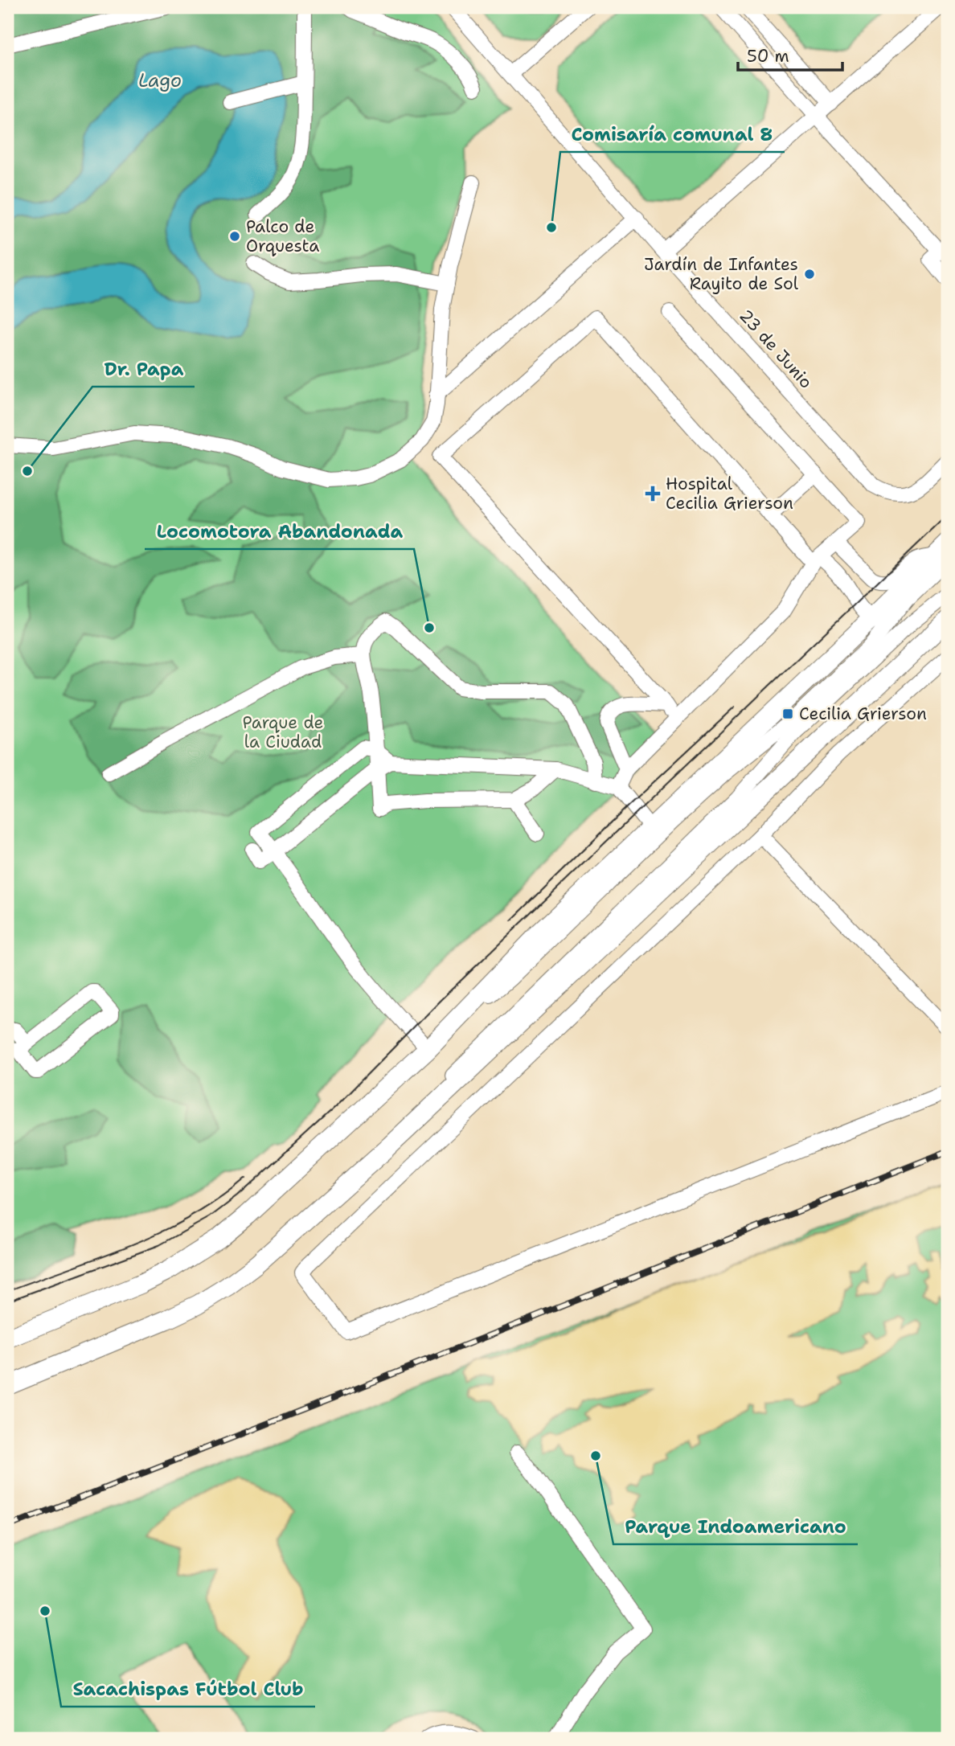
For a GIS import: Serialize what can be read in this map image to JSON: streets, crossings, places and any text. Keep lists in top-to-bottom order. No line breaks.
{"streets":{"street":["23 de Junio"]},"water":["Lago"],"parks":["Parque de la Ciudad"],"places":{"other":["Comisaría comunal 8","Palco de Orquesta","Jardín de Infantes Rayito de Sol","Dr. Papa","Locomotora Abandonada","Parque Indoamericano","Sacachispas Fútbol Club"],"health":["Hospital Cecilia Grierson"],"transit":["Cecilia Grierson"]},"scale_bar":"50 m"}
